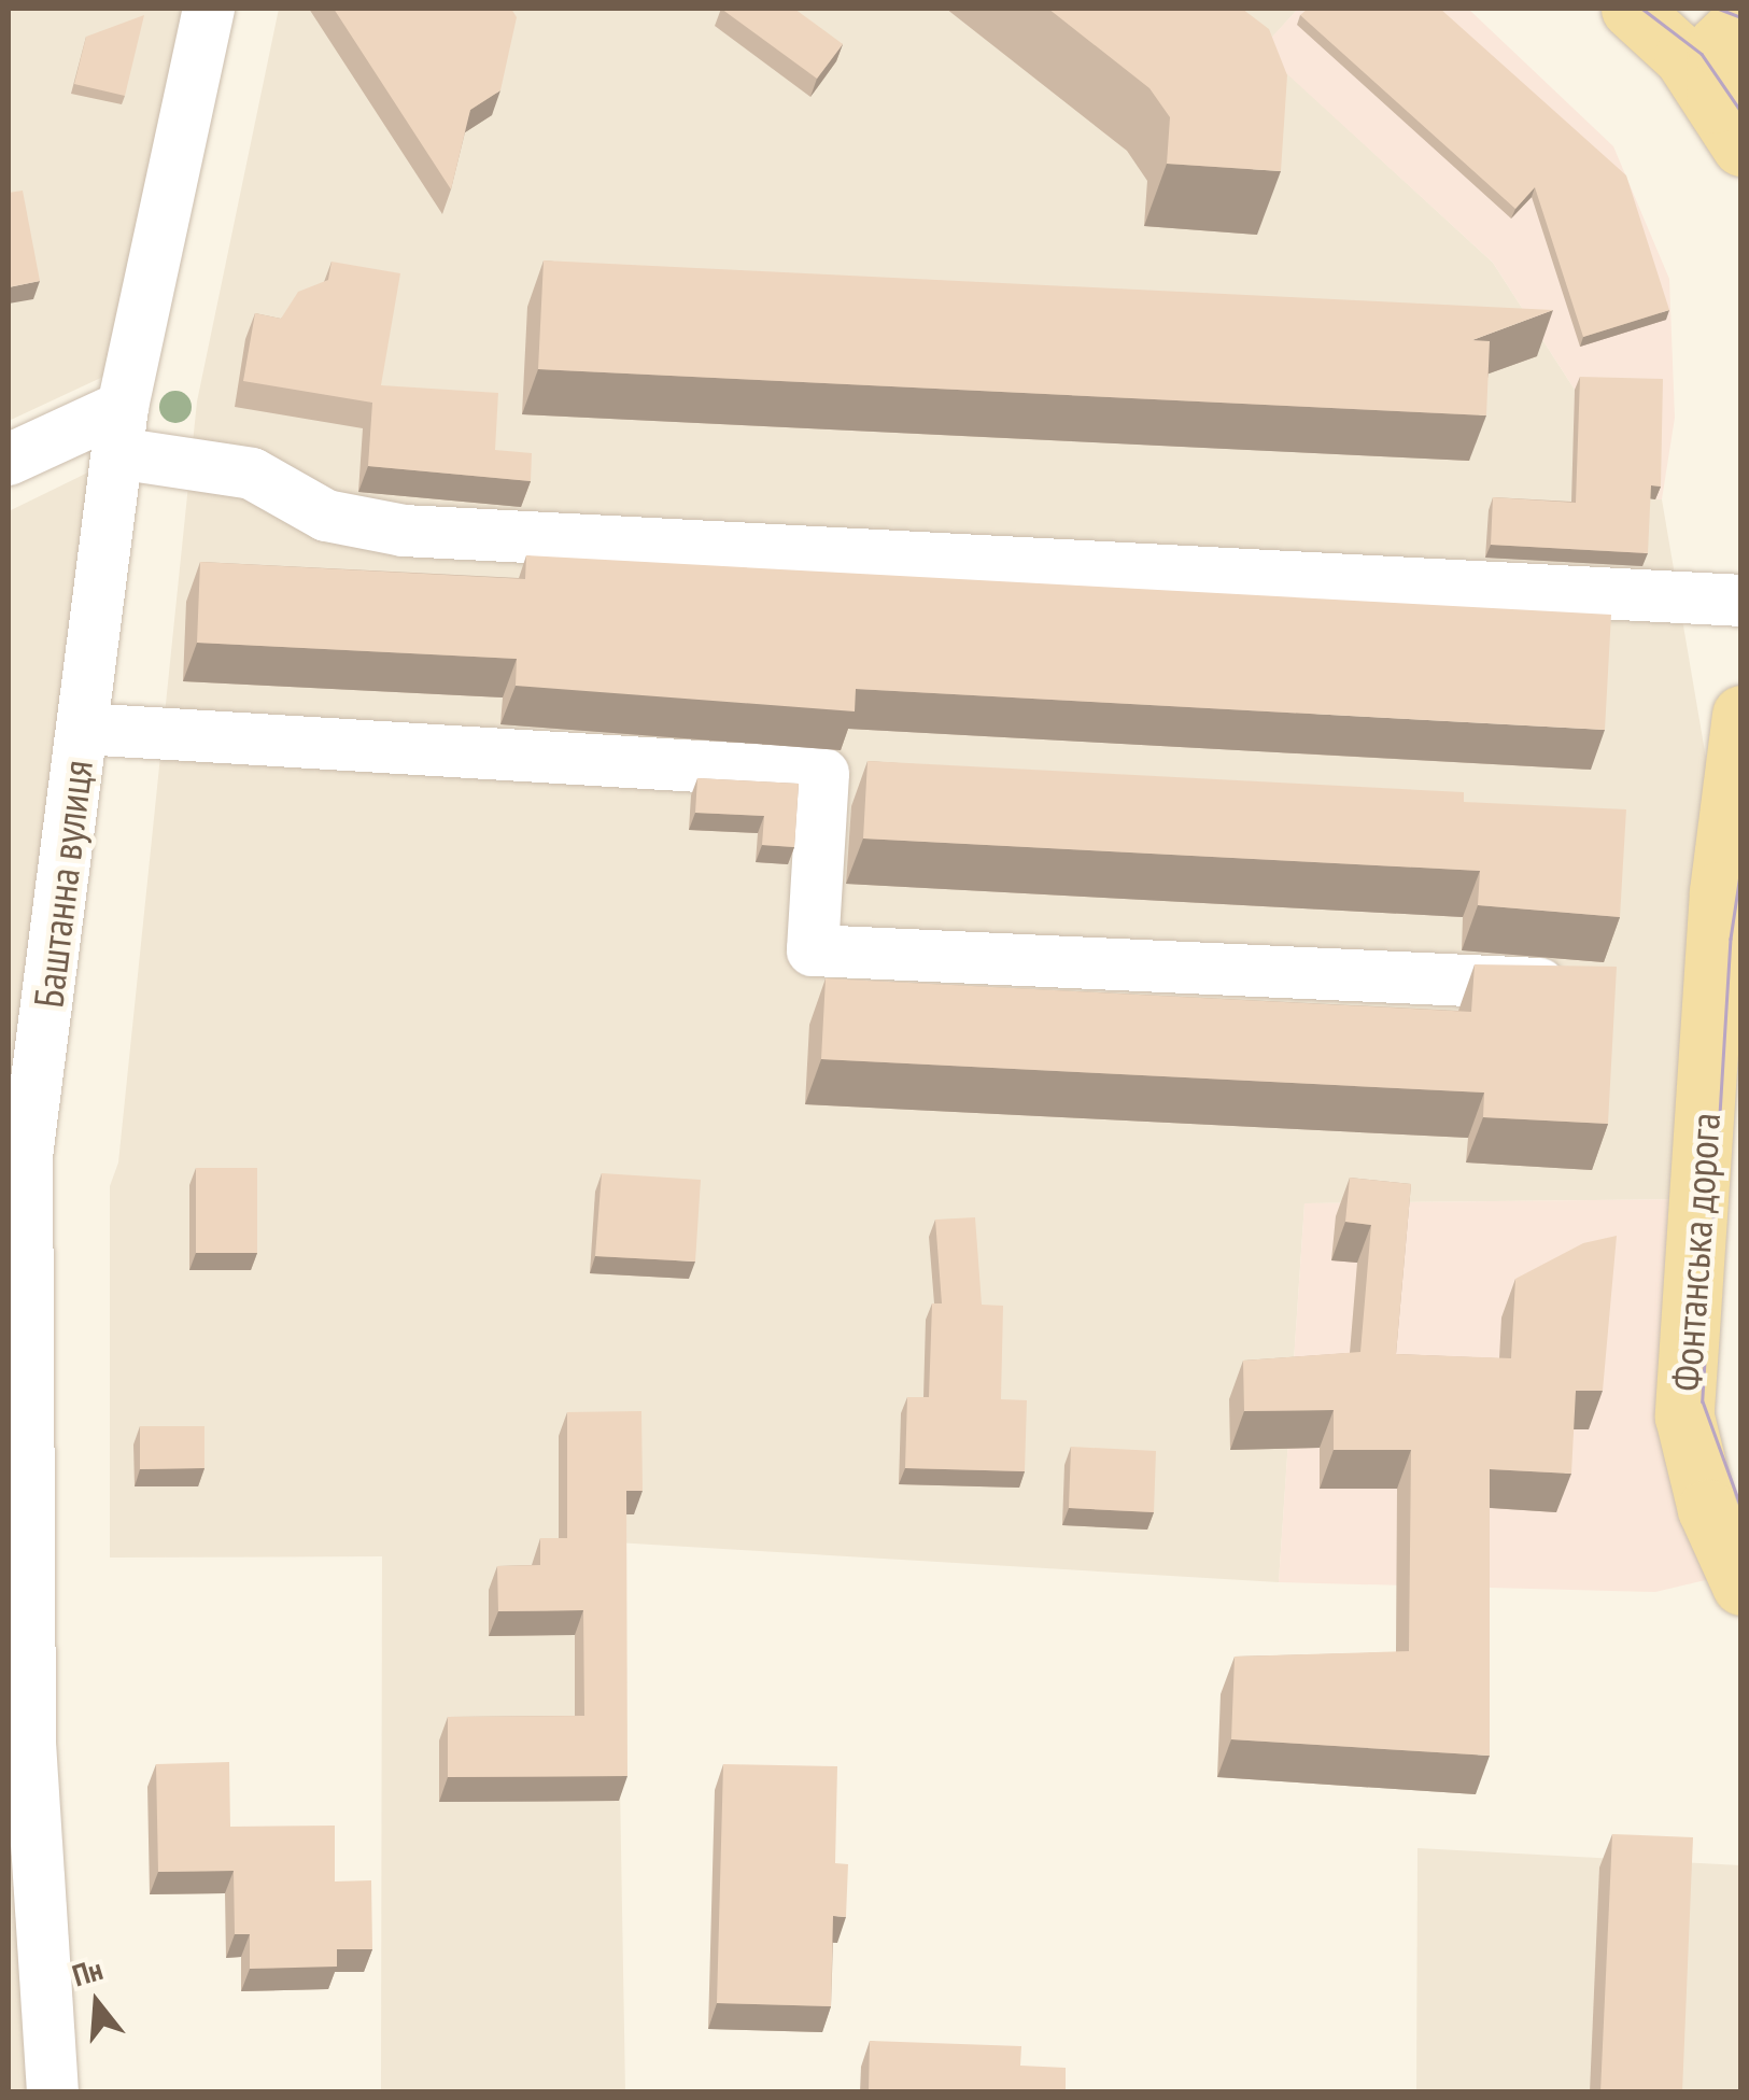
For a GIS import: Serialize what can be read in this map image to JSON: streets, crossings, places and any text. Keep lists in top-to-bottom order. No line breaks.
{"streets":{"main road":["Фонтанська дорога"],"street":["Баштанна вулиця"]},"north":"top"}
